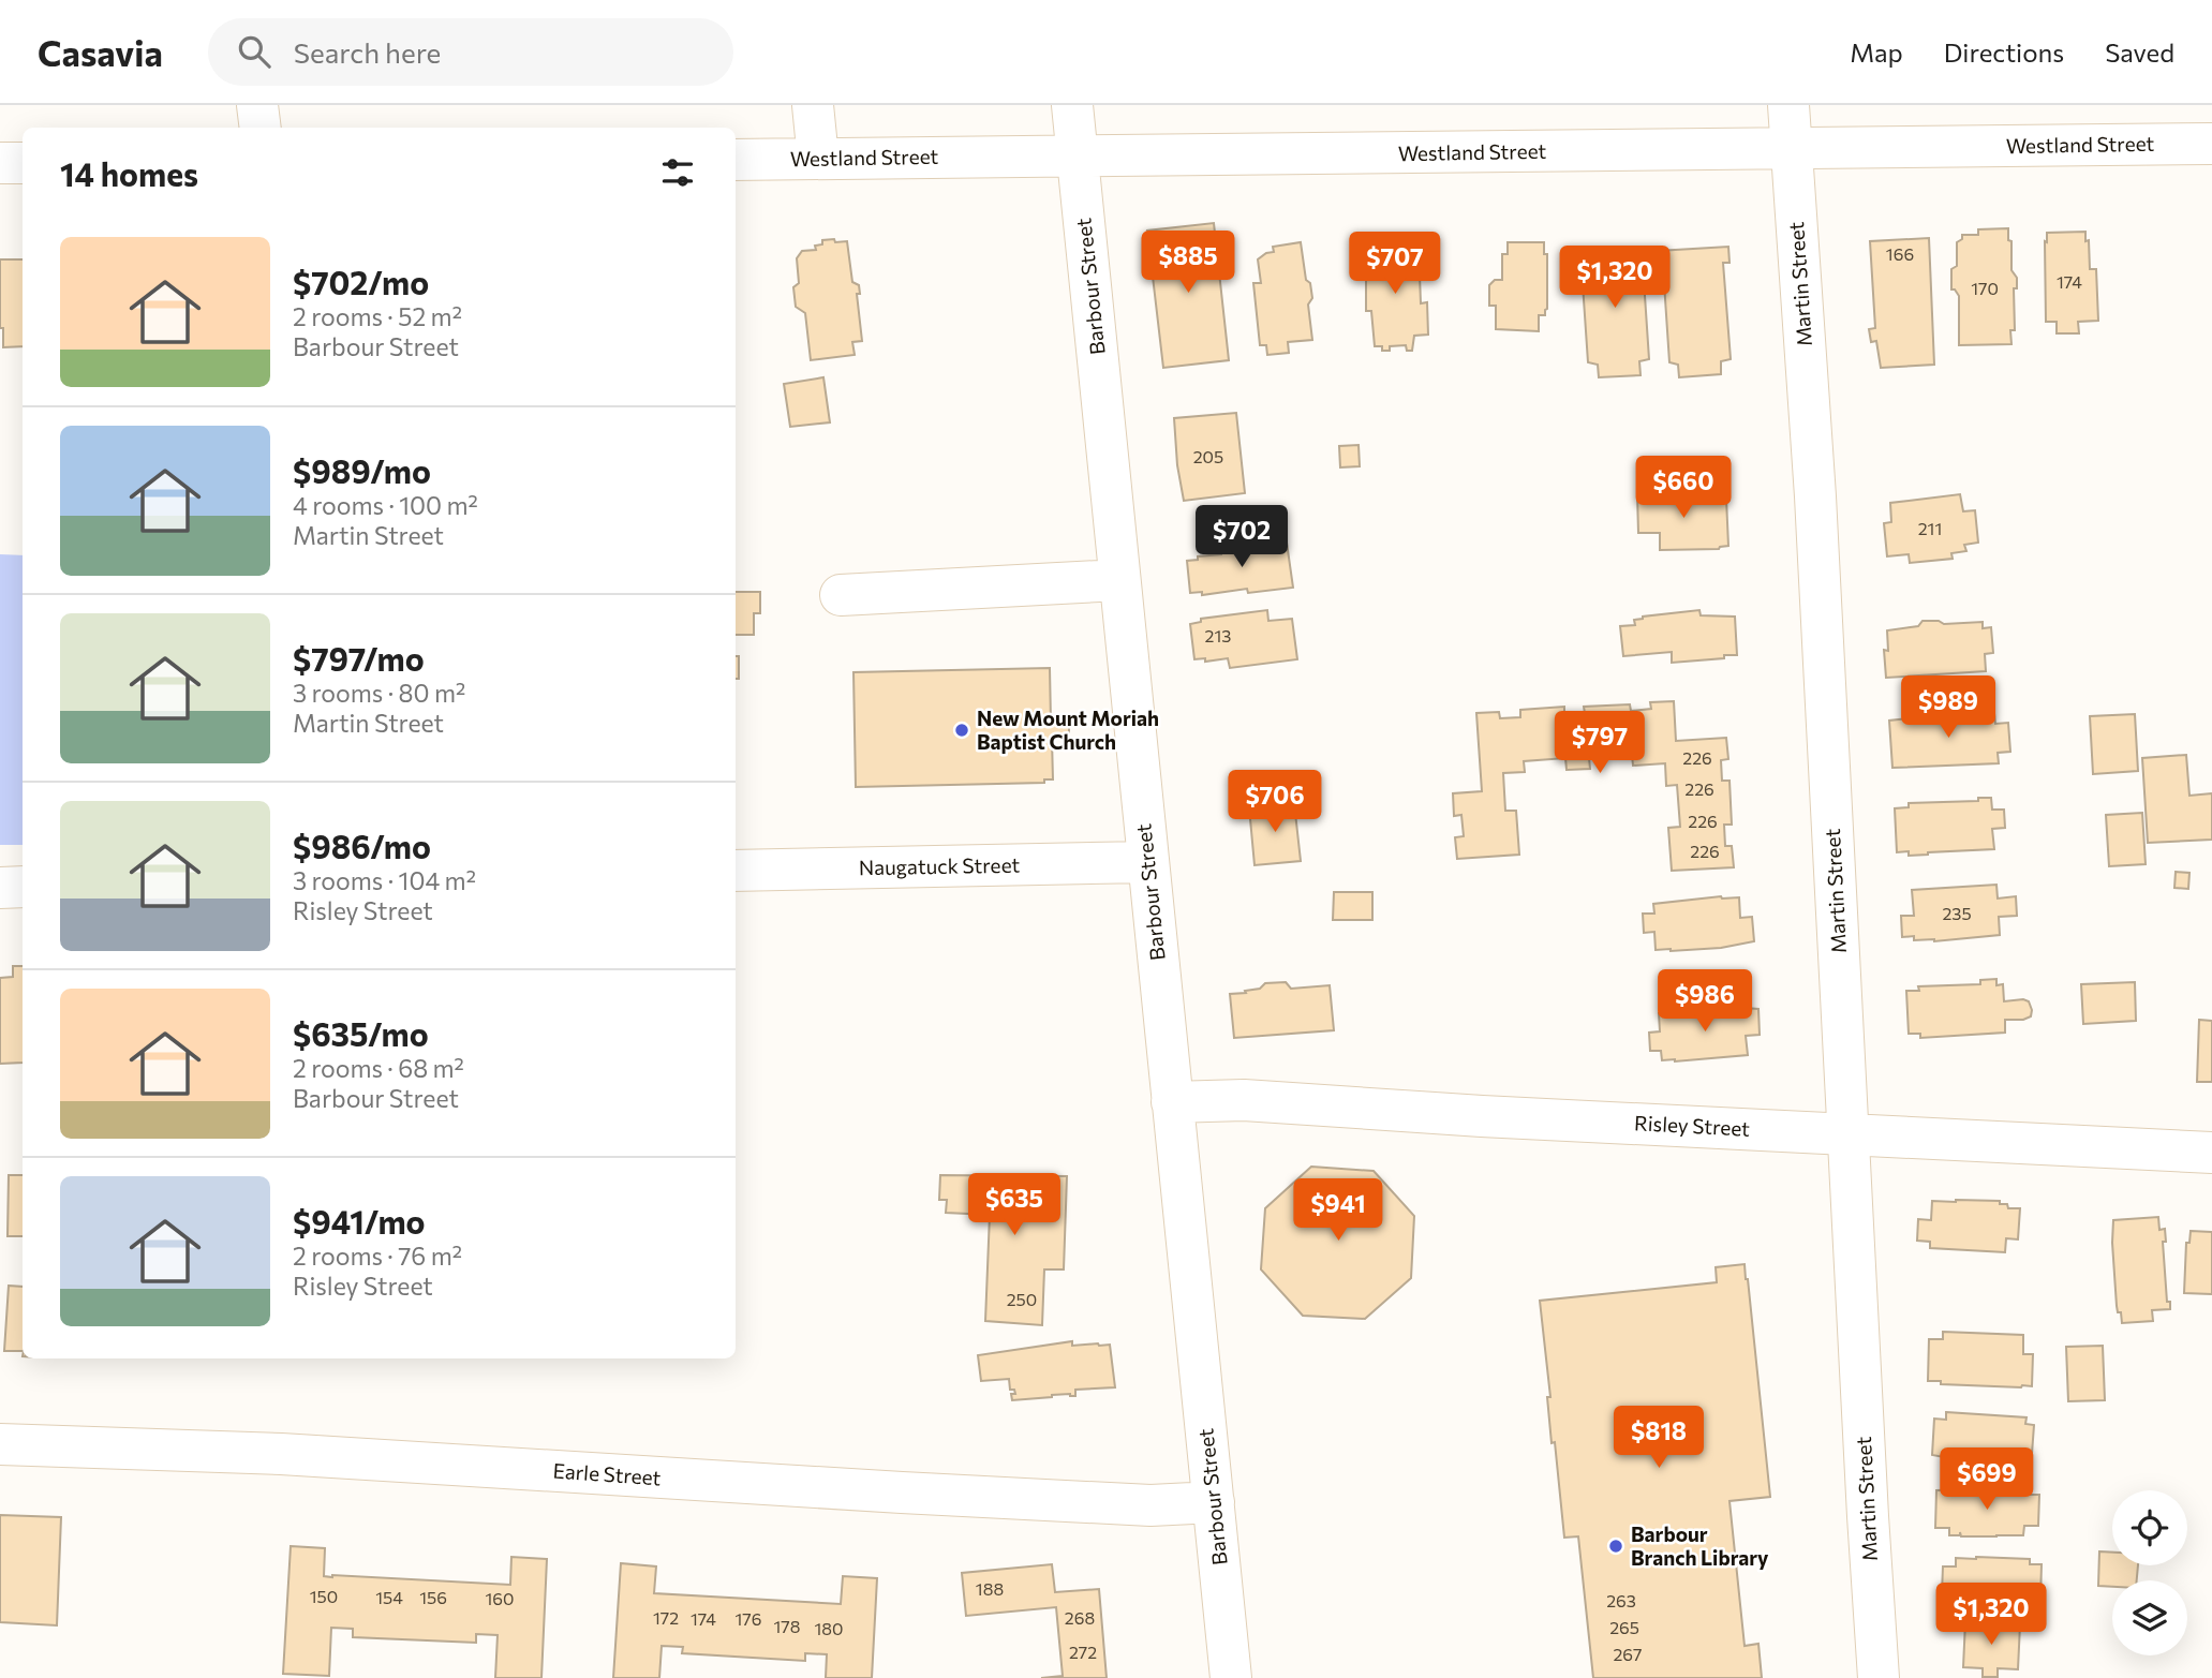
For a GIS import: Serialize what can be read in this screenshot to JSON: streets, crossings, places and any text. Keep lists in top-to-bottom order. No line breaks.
{"streets":{"street":["Westland Street","Martin Street","Barbour Street","Naugatuck Street","Risley Street","Earle Street"]},"crossings":[["Westland Street","Martin Street"],["Westland Street","Barbour Street"],["Martin Street","Risley Street"],["Barbour Street","Naugatuck Street"],["Barbour Street","Risley Street"],["Barbour Street","Earle Street"]],"places":["New Mount Moriah Baptist Church","Barbour Branch Library"],"house_numbers":["166","174","170","205","211","213","226","226","226","226","235","250","188","150","154","156","160","263","172","268","174","176","178","265","180","272","267"],"page":{"header":"Casavia","search":"Search here","nav":["Map","Directions","Saved"],"heading":"14 homes","list":[{"name":"$702/mo","note":"2 rooms · 52 m² · Barbour Street"},{"name":"$989/mo","note":"4 rooms · 100 m² · Martin Street"},{"name":"$797/mo","note":"3 rooms · 80 m² · Martin Street"},{"name":"$986/mo","note":"3 rooms · 104 m² · Risley Street"},{"name":"$635/mo","note":"2 rooms · 68 m² · Barbour Street"},{"name":"$941/mo","note":"2 rooms · 76 m² · Risley Street"}],"price":["$885","$707","$1,320","$660","$702","$989","$797","$706","$986","$635","$941","$818","$699","$1,320"]}}
